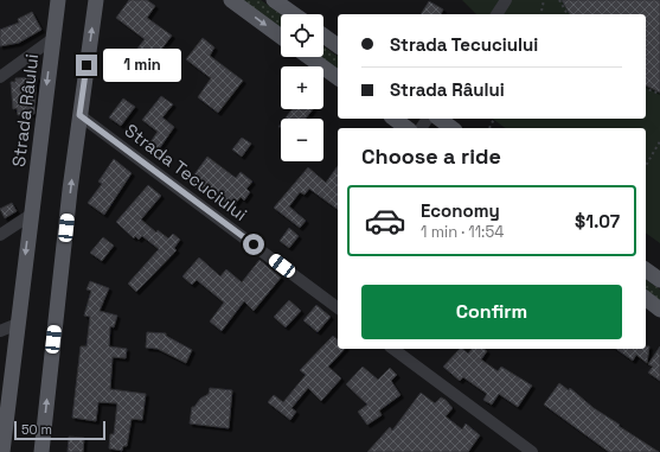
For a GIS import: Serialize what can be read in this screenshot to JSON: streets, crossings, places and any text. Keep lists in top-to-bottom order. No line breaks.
{"streets":{"main road":["Strada Râului"],"street":["Strada Tecuciului"]},"scale_bar":"50 m","page":{"map_buttons":["+","−"],"banner":["Strada Tecuciului","Strada Râului"],"bubble":"1 min","heading":"Choose a ride","list":[{"name":"Economy","note":"1 min · 11:54","value":"$1.07"}],"buttons":"Confirm","scale":"50 m"}}
